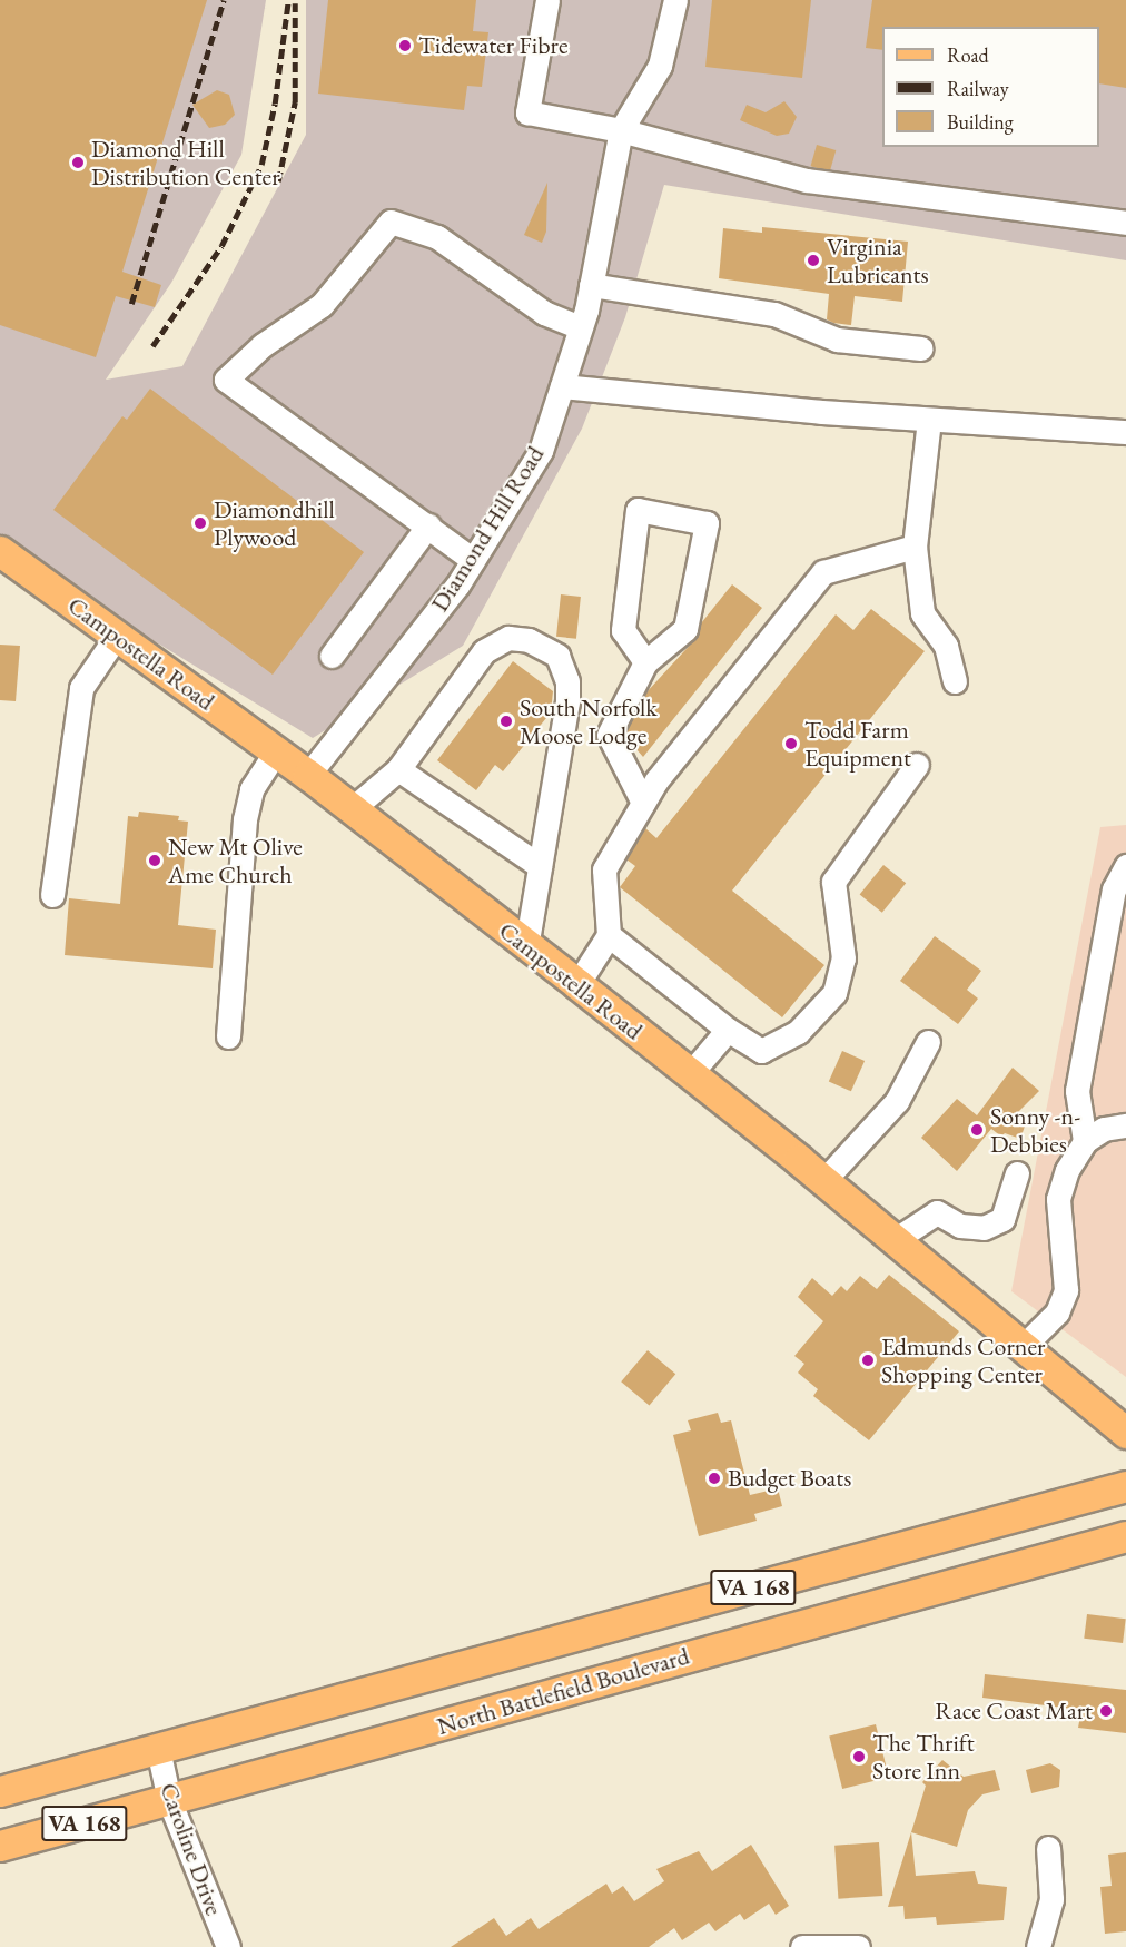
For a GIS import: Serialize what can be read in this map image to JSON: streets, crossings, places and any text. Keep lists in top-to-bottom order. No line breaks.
{"streets":{"main road":["Campostella Road","VA 168","North Battlefield Boulevard"],"street":["Diamond Hill Road","Caroline Drive"]},"crossings":[["Diamond Hill Road","Campostella Road"],["North Battlefield Boulevard","Caroline Drive"]],"places":["Tidewater Fibre","Diamond Hill Distribution Center","Virginia Lubricants","Diamondhill Plywood","South Norfolk Moose Lodge","Todd Farm Equipment","New Mt Olive Ame Church","Sonny -n- Debbies","Edmunds Corner Shopping Center","Budget Boats","Race Coast Mart","The Thrift Store Inn"],"legend":["Road","Railway","Building"]}
